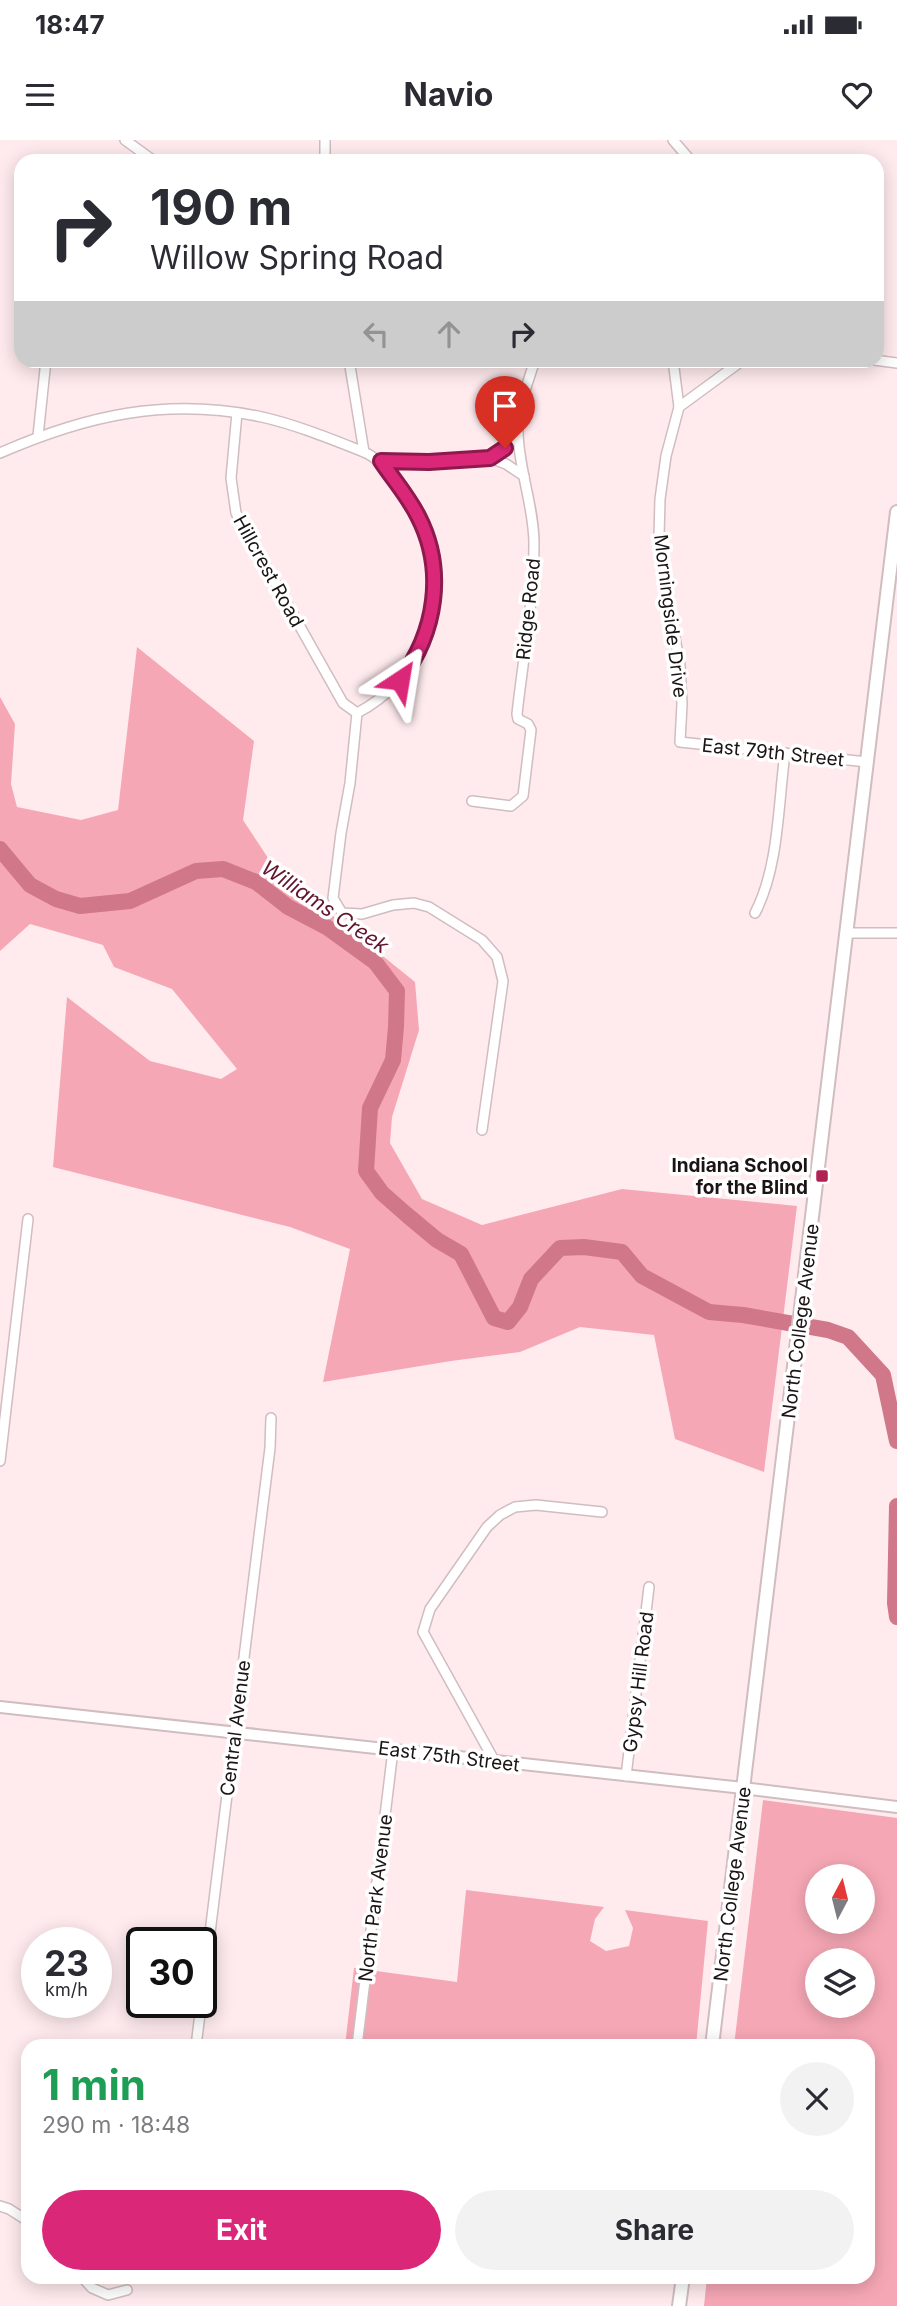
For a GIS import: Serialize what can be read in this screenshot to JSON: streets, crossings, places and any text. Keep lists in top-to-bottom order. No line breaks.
{"streets":{"main road":["North College Avenue"],"street":["Hillcrest Road","Ridge Road","Morningside Drive","East 79th Street","Gypsy Hill Road","Central Avenue","East 75th Street","North Park Avenue"]},"crossings":[["Morningside Drive","East 79th Street"],["East 79th Street","North College Avenue"],["North College Avenue","East 75th Street"],["Gypsy Hill Road","East 75th Street"],["Central Avenue","East 75th Street"],["East 75th Street","North Park Avenue"]],"water":["Williams Creek"],"places":{"transit":["Indiana School for the Blind"]},"north":"top","page":{"status":"18:47","header":"Navio","turn":["190 m","Willow Spring Road"],"speed":"23 km/h","limit":"30","heading":["1 min","290 m · 18:48"],"buttons":["Exit","Share"]}}
